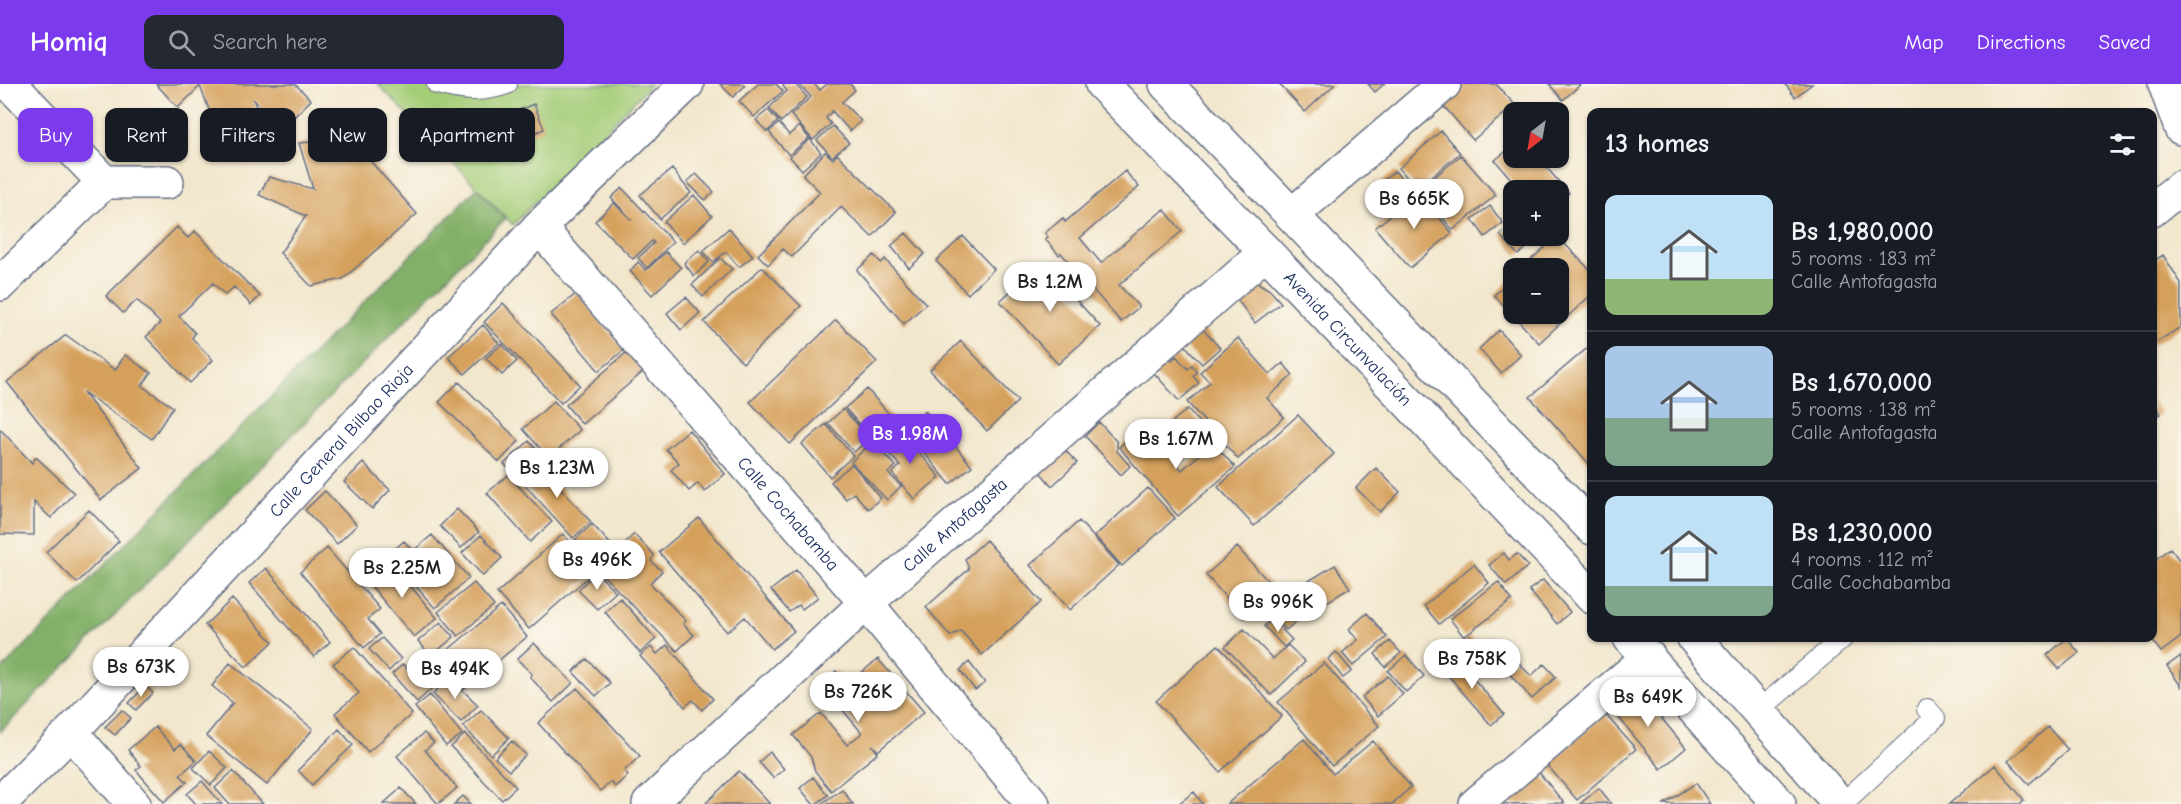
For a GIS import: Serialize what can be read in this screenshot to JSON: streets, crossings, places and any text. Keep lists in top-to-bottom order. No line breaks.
{"streets":{"street":["Avenida Circunvalación","Calle General Bilbao Rioja","Calle Cochabamba","Calle Antofagasta"]},"crossings":[["Avenida Circunvalación","Calle Antofagasta"],["Calle General Bilbao Rioja","Calle Cochabamba"],["Calle Cochabamba","Calle Antofagasta"]],"north":"bottom left","page":{"header":"Homiq","search":"Search here","nav":["Map","Directions","Saved"],"map_buttons":["+","−"],"chip":["Buy","Rent","Filters","New","Apartment"],"heading":"13 homes","price":["Bs 665K","Bs 1.2M","Bs 1.98M","Bs 1.67M","Bs 1.23M","Bs 496K","Bs 2.25M","Bs 996K","Bs 758K","Bs 673K","Bs 494K","Bs 726K","Bs 649K"],"list":[{"name":"Bs 1,980,000","note":"5 rooms · 183 m² · Calle Antofagasta"},{"name":"Bs 1,670,000","note":"5 rooms · 138 m² · Calle Antofagasta"},{"name":"Bs 1,230,000","note":"4 rooms · 112 m² · Calle Cochabamba"}]}}
